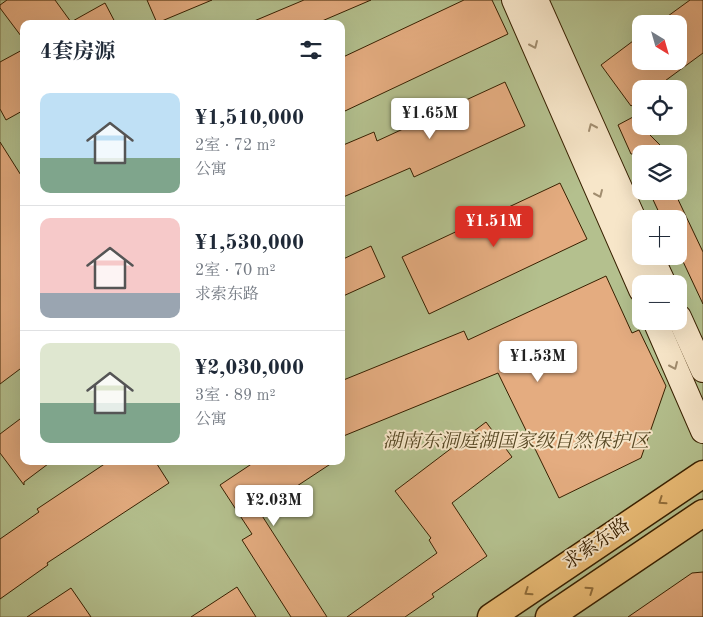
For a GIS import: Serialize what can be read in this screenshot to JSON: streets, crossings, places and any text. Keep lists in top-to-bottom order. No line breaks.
{"streets":{"main road":["求索东路"]},"parks":["湖南东洞庭湖国家级自然保护区"],"north":"bottom right","page":{"map_buttons":["+","−"],"heading":"4套房源","list":[{"name":"¥1,510,000","note":"2室 · 72 m² · 公寓"},{"name":"¥1,530,000","note":"2室 · 70 m² · 求索东路"},{"name":"¥2,030,000","note":"3室 · 89 m² · 公寓"}],"price":["¥1.65M","¥1.51M","¥1.53M","¥2.03M"]}}
